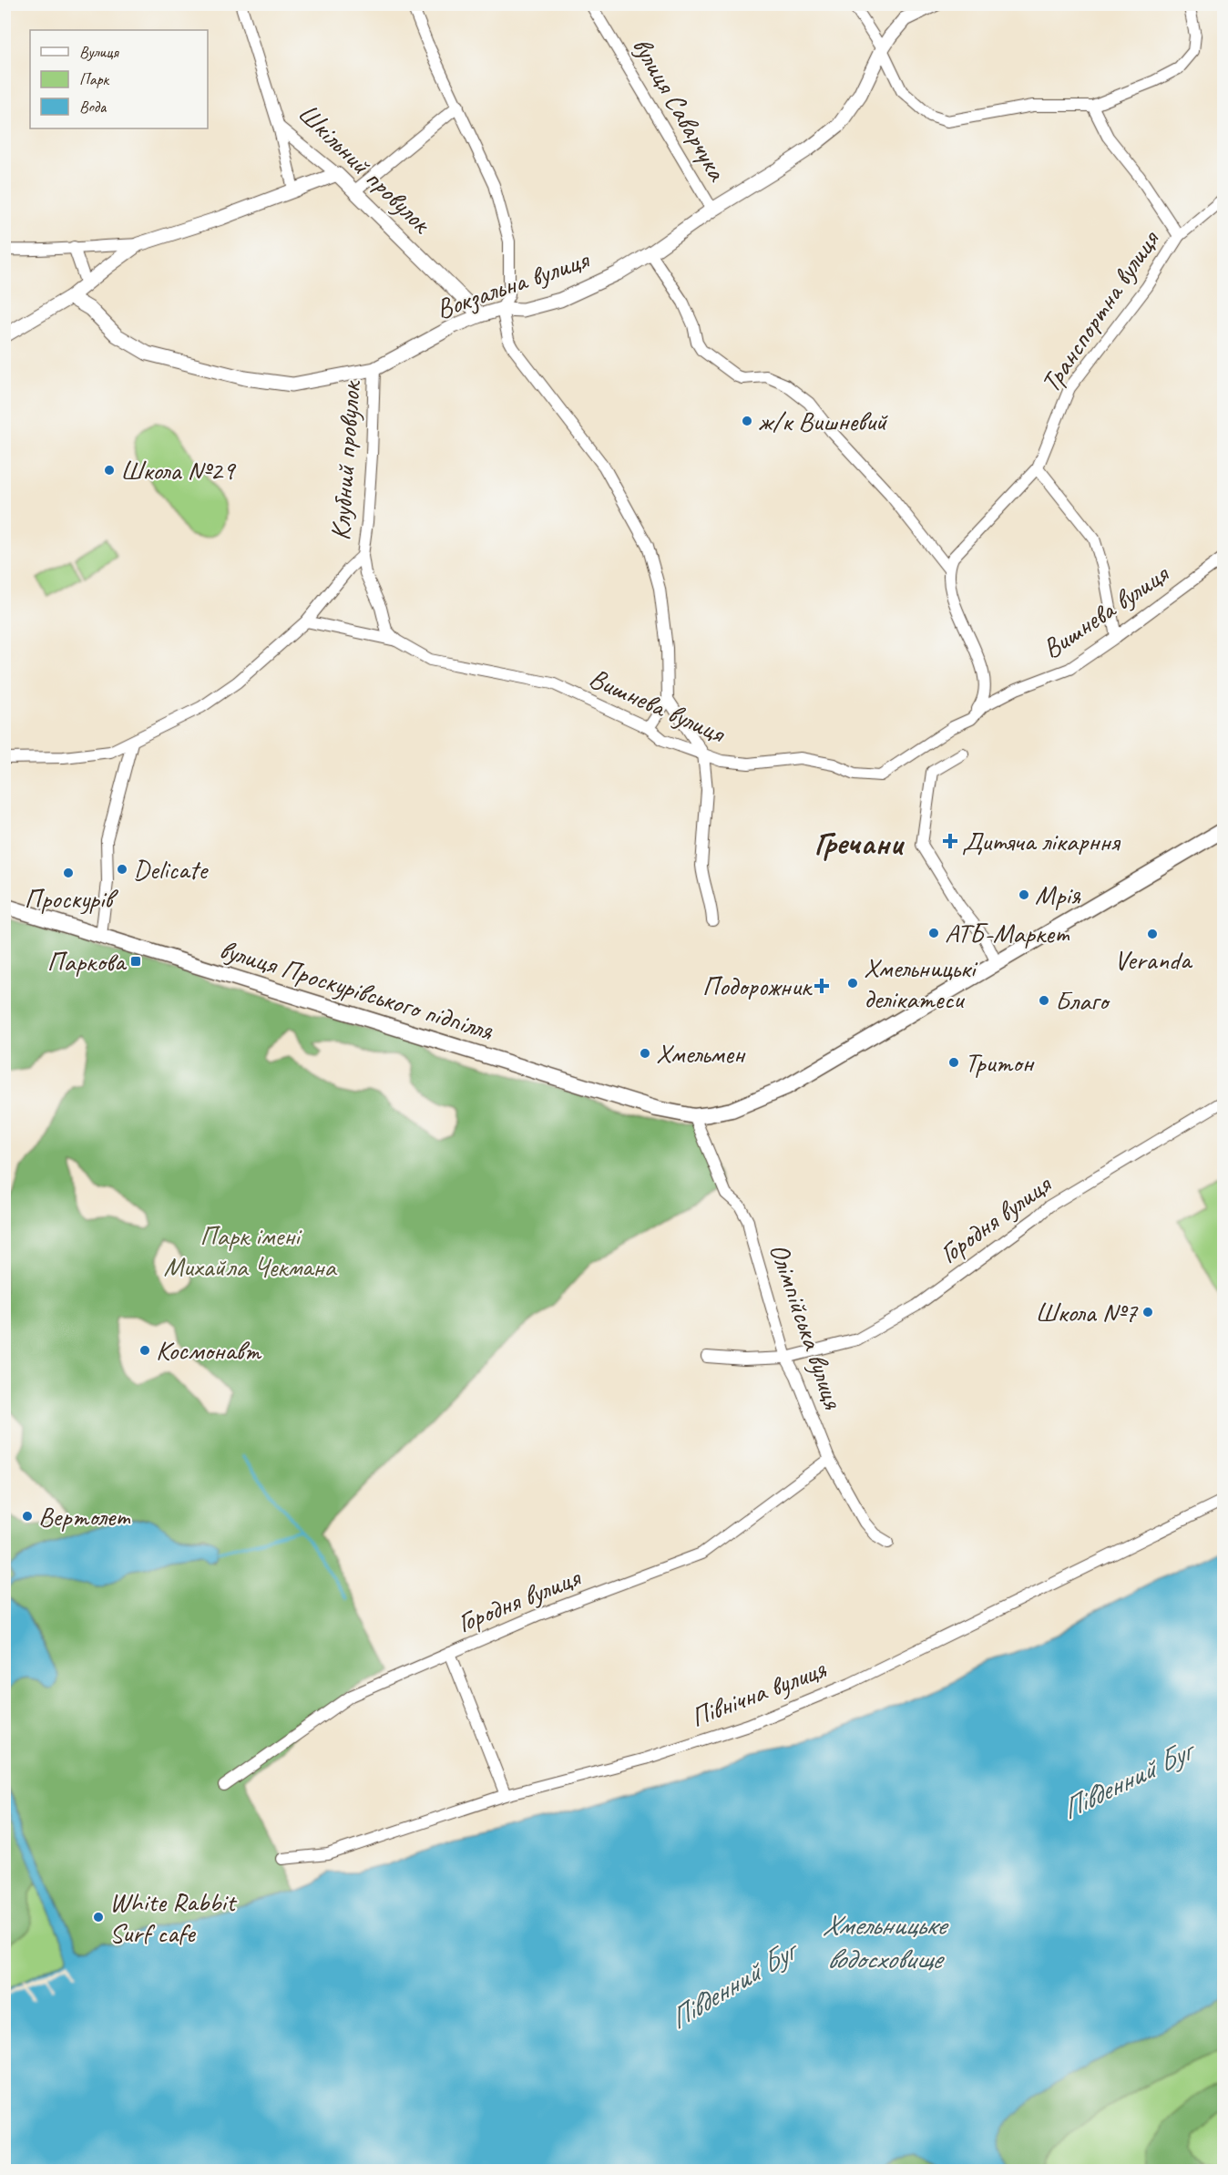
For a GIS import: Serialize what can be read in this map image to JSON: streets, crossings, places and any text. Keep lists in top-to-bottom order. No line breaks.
{"streets":{"main road":["вулиця Проскурівського підпілля"],"street":["вулиця Саварчука","Шкільний провулок","Вокзальна вулиця","Транспортна вулиця","Клубний провулок","Вишнева вулиця","Городня вулиця","Олімпійська вулиця","Північна вулиця"]},"crossings":[["вулиця Саварчука","Вокзальна вулиця"],["Шкільний провулок","Вокзальна вулиця"],["Вокзальна вулиця","Клубний провулок"],["вулиця Проскурівського підпілля","Олімпійська вулиця"],["Городня вулиця","Олімпійська вулиця"]],"districts":["Гречани"],"water":["Південний Буг","Хмельницьке водосховище"],"parks":["Парк імені Михайла Чекмана"],"places":{"other":["ж/к Вишневий","Школа №29","Delicate","Проскурів","Мрія","АТБ-Маркет","Veranda","Хмельницькі делікатеси","Благо","Хмельмен","Тритон","Школа №7","Космонавт","Вертолет","White Rabbit Surf cafe"],"health":["Дитяча лікарння","Подорожник"],"transit":["Паркова"]},"legend":["Вулиця","Парк","Вода"]}
